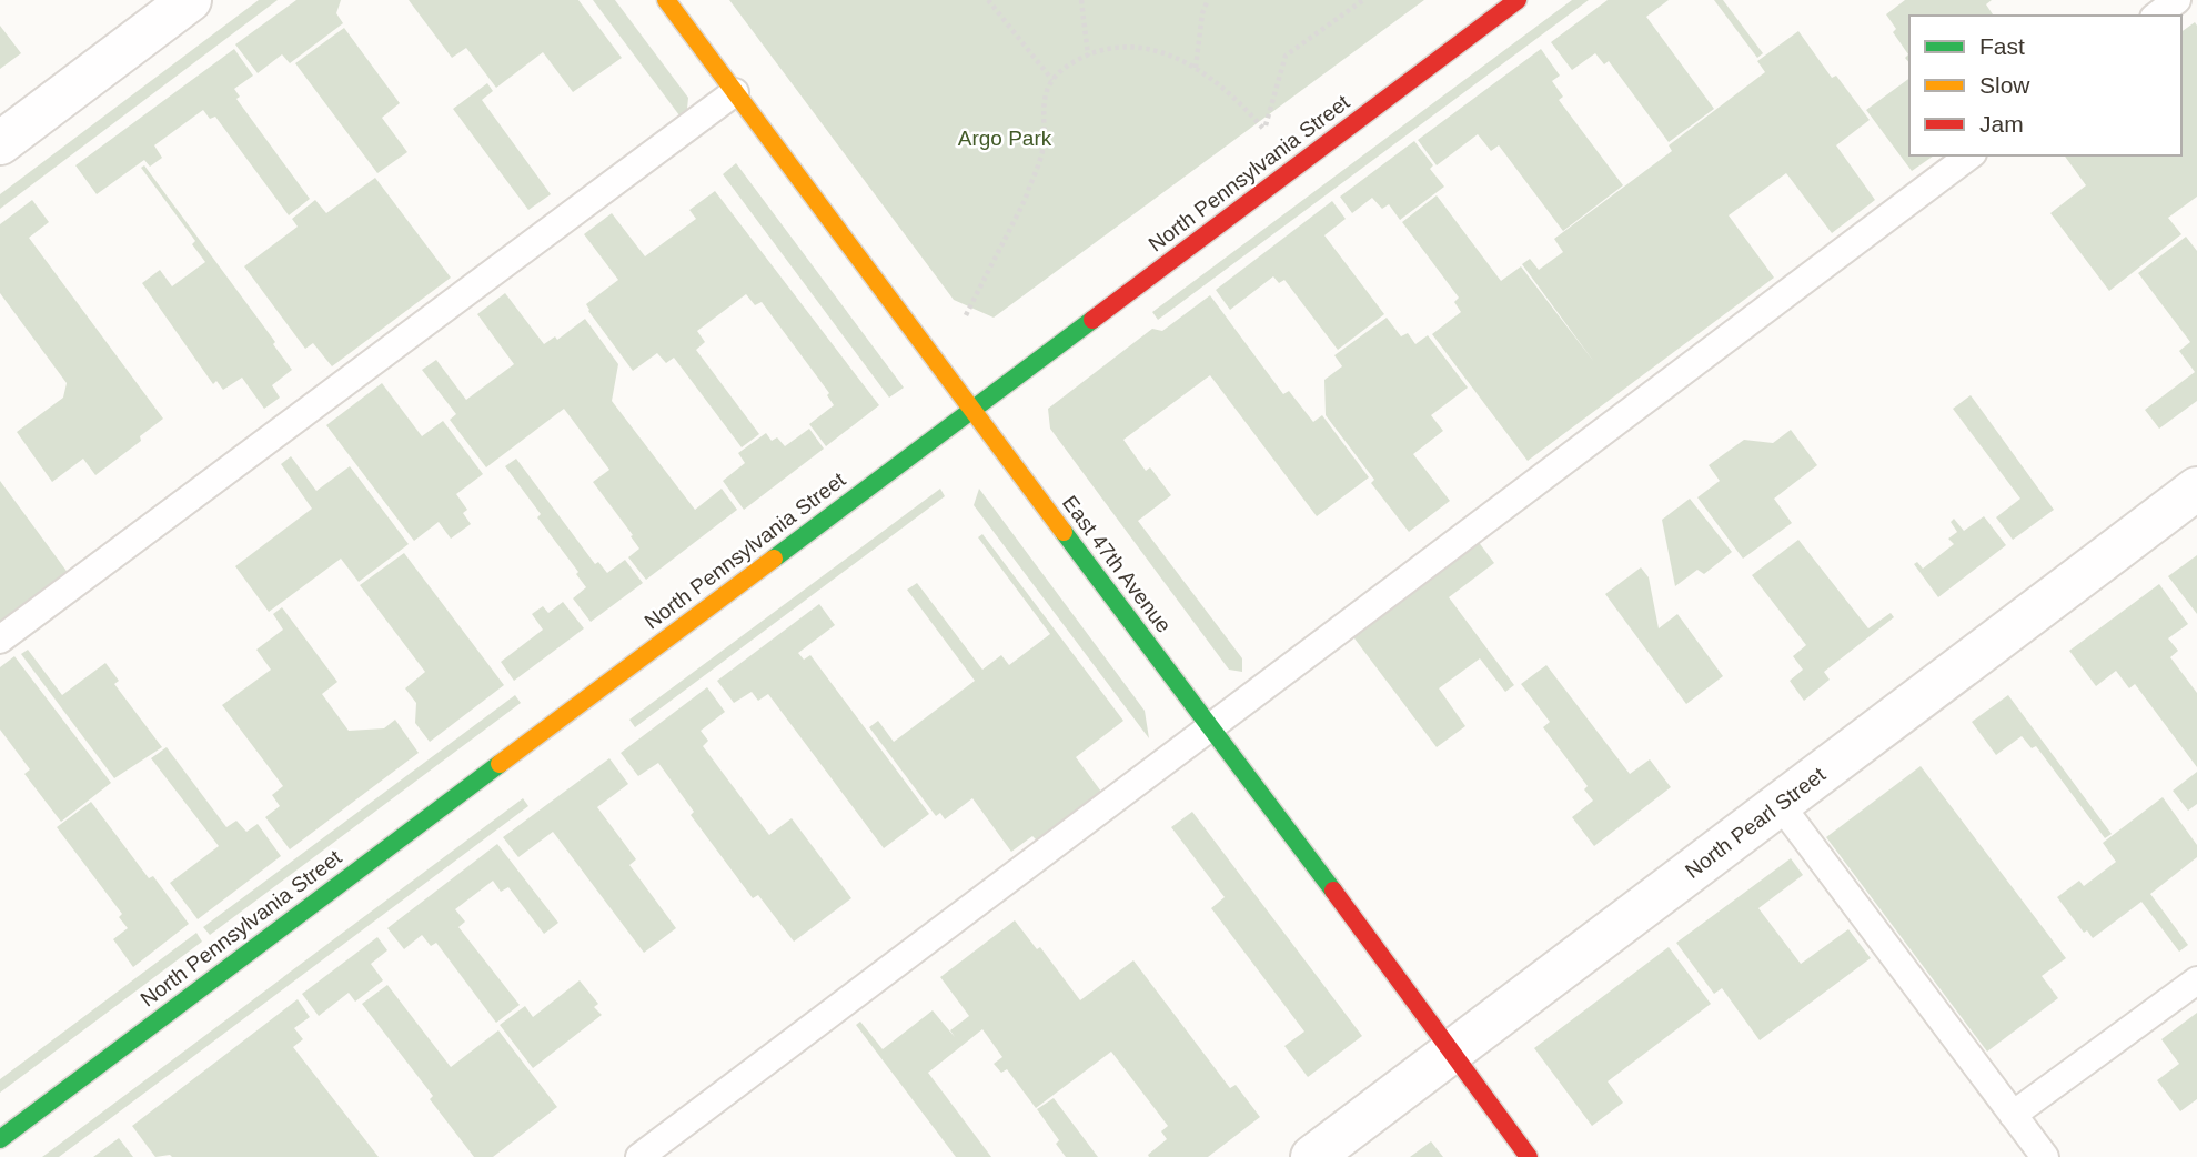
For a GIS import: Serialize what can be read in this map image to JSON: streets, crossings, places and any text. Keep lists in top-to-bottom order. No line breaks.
{"streets":{"street":["North Pennsylvania Street","East 47th Avenue","North Pearl Street"]},"crossings":[["North Pennsylvania Street","East 47th Avenue"],["East 47th Avenue","North Pearl Street"]],"parks":["Argo Park"],"legend":["Fast","Slow","Jam"]}
